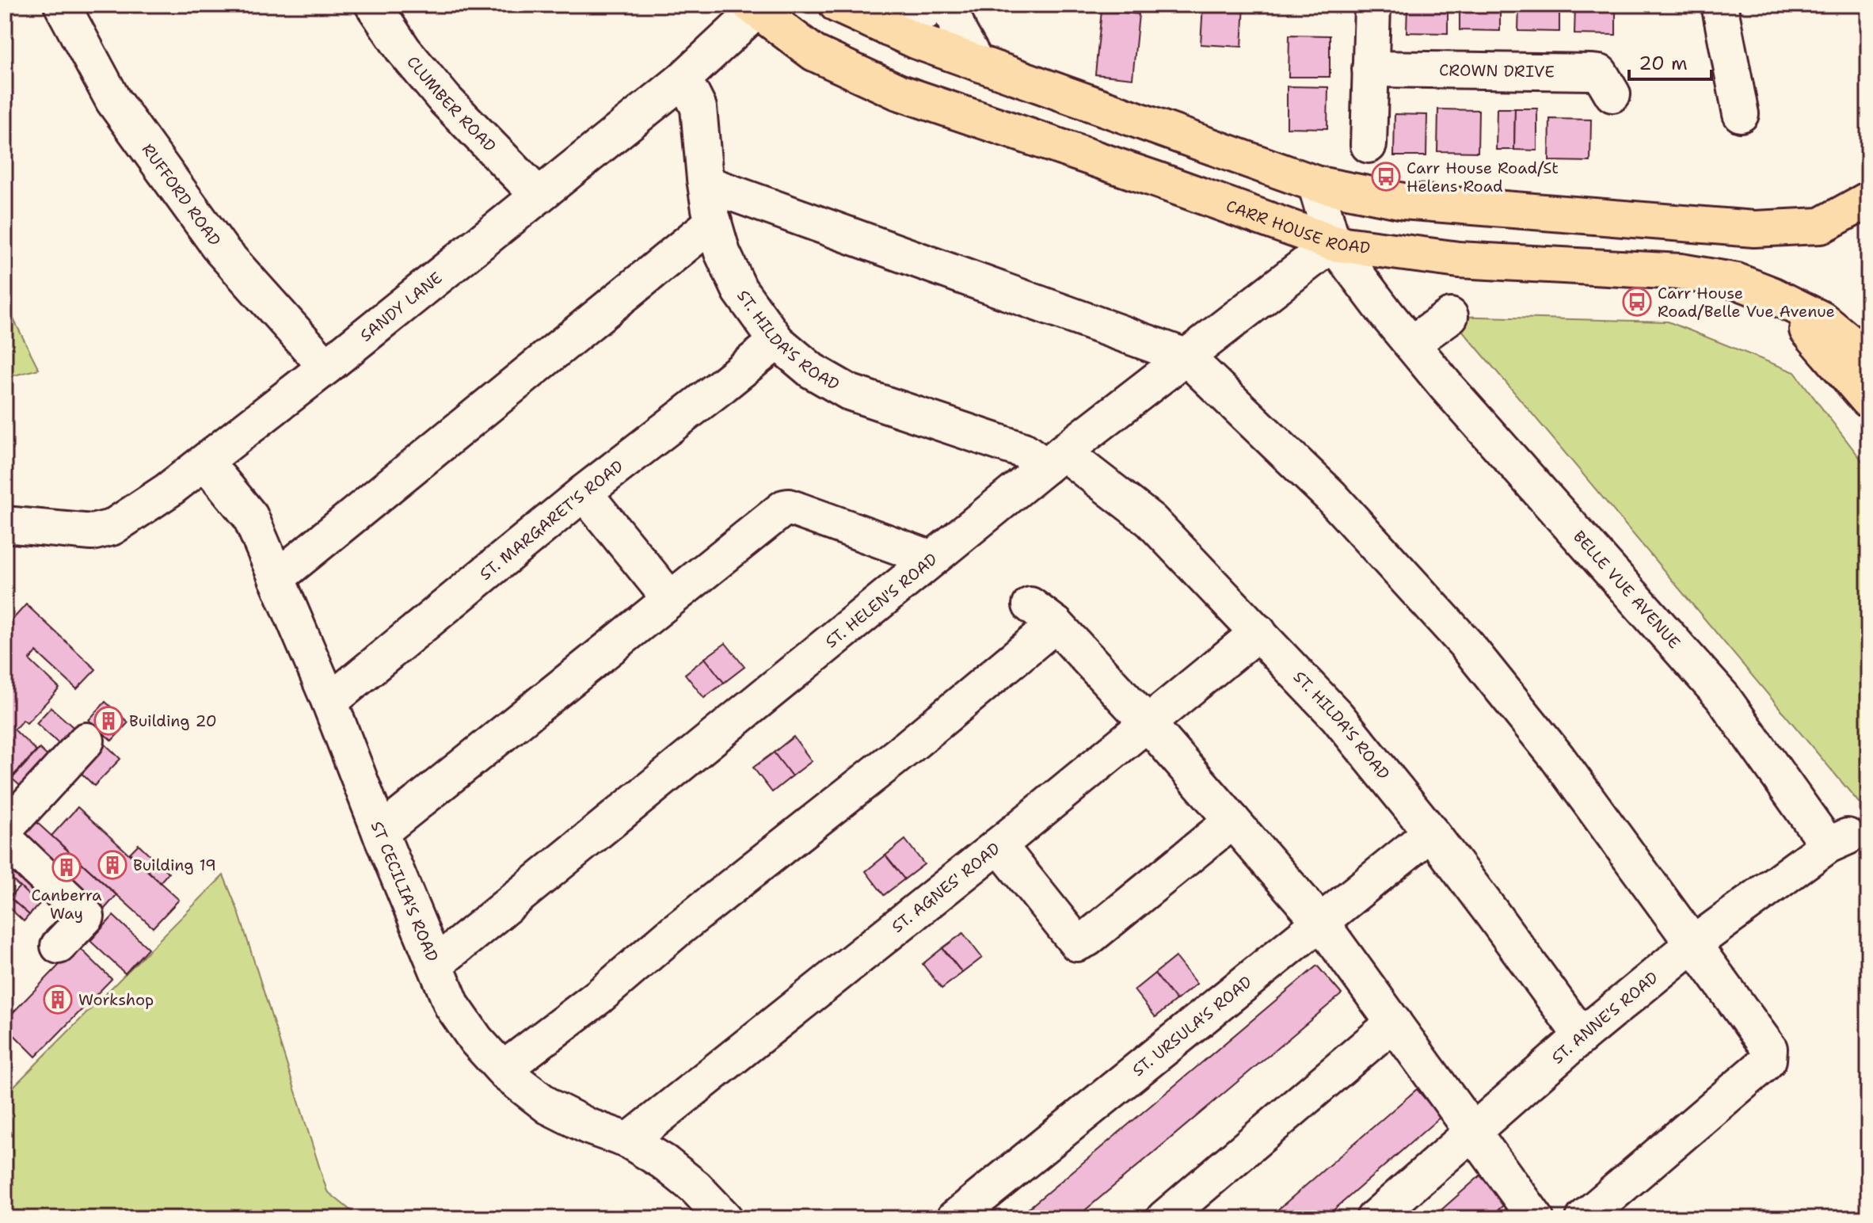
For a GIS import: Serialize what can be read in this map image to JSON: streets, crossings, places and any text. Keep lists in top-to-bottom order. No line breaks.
{"streets":{"highway":["CARR HOUSE ROAD"],"street":["CROWN DRIVE","CLUMBER ROAD","RUFFORD ROAD","SANDY LANE","ST. HILDA'S ROAD","ST. MARGARET'S ROAD","BELLE VUE AVENUE","ST. HELEN'S ROAD","ST. AGNES' ROAD","ST CECILIA'S ROAD","ST. ANNE'S ROAD","ST. URSULA'S ROAD"]},"crossings":[["CLUMBER ROAD","SANDY LANE"],["RUFFORD ROAD","SANDY LANE"],["CARR HOUSE ROAD","SANDY LANE"],["CARR HOUSE ROAD","BELLE VUE AVENUE"],["CARR HOUSE ROAD","ST. HELEN'S ROAD"],["SANDY LANE","ST. HILDA'S ROAD"],["SANDY LANE","ST CECILIA'S ROAD"],["ST. HILDA'S ROAD","ST. MARGARET'S ROAD"],["ST. HILDA'S ROAD","ST. HELEN'S ROAD"],["ST. HILDA'S ROAD","ST. AGNES' ROAD"],["ST. HILDA'S ROAD","ST. ANNE'S ROAD"],["ST. HILDA'S ROAD","ST. URSULA'S ROAD"],["ST. MARGARET'S ROAD","ST CECILIA'S ROAD"],["BELLE VUE AVENUE","ST. HELEN'S ROAD"],["BELLE VUE AVENUE","ST. ANNE'S ROAD"],["ST. HELEN'S ROAD","ST CECILIA'S ROAD"],["ST. AGNES' ROAD","ST CECILIA'S ROAD"]],"places":{"bus stop":["Carr House Road/St Helens Road","Carr House Road/Belle Vue Avenue"],"building":["Building 20","Building 19","Canberra Way","Workshop"]},"scale_bar":"20 m"}
